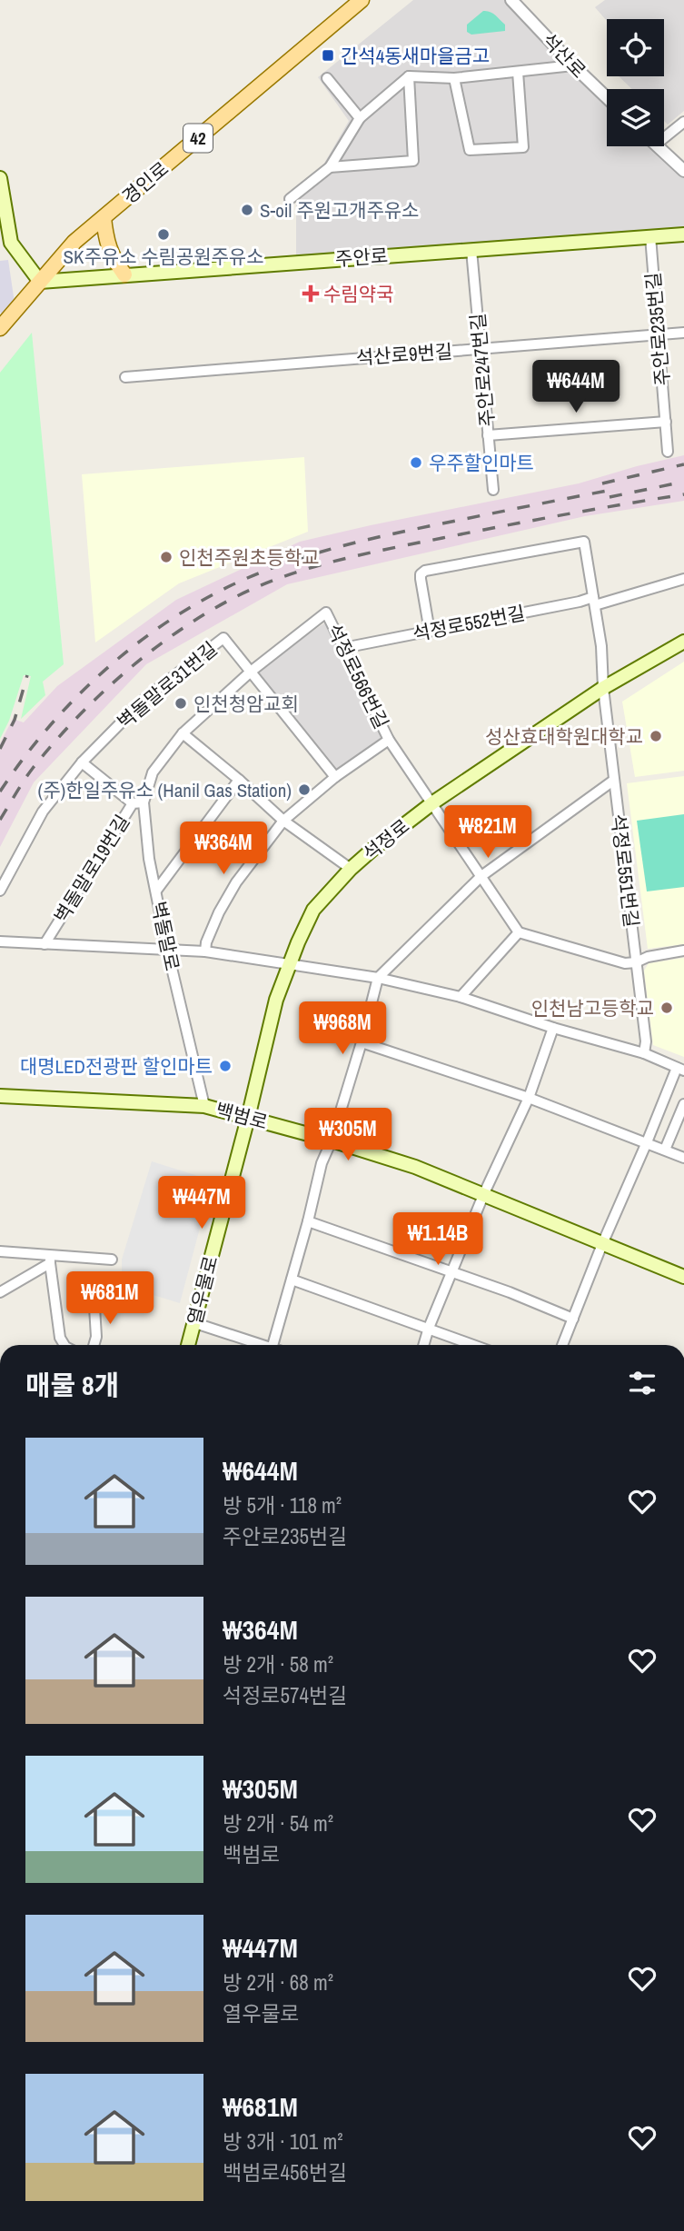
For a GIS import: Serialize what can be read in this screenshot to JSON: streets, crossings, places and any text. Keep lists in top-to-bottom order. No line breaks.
{"streets":{"main road":["42","경인로","주안로","석정로","백범로","열우물로"],"street":["석산로","주안로235번길","석산로9번길","주안로247번길","석정로552번길","석정로566번길","벽돌말로31번길","벽돌말로19번길","석정로551번길","벽돌말로"]},"crossings":[["경인로","주안로"],["주안로","주안로235번길"],["주안로","주안로247번길"],["주안로235번길","석산로9번길"],["석산로9번길","주안로247번길"],["석정로552번길","석정로566번길"],["석정로566번길","석정로"],["석정로566번길","벽돌말로"],["벽돌말로31번길","벽돌말로"],["석정로","석정로551번길"],["석정로","백범로"],["석정로","열우물로"],["벽돌말로19번길","벽돌말로"],["벽돌말로","백범로"],["백범로","열우물로"]],"places":{"transit":["간석4동새마을금고"],"other":["S-oil 주원고개주유소","SK주유소 수림공원주유소","우주할인마트","인천주원초등학교","인천청암교회","성산효대학원대학교","(주)한일주유소 (Hanil Gas Station)","인천남고등학교","대명LED전광판 할인마트"],"health":["수림약국"]},"page":{"price":["₩644M","₩821M","₩364M","₩968M","₩305M","₩447M","₩1.14B","₩681M"],"heading":"매물 8개","list":[{"name":"₩644M","note":"방 5개 · 118 m² · 주안로235번길"},{"name":"₩364M","note":"방 2개 · 58 m² · 석정로574번길"},{"name":"₩305M","note":"방 2개 · 54 m² · 백범로"},{"name":"₩447M","note":"방 2개 · 68 m² · 열우물로"},{"name":"₩681M","note":"방 3개 · 101 m² · 백범로456번길"}]}}
